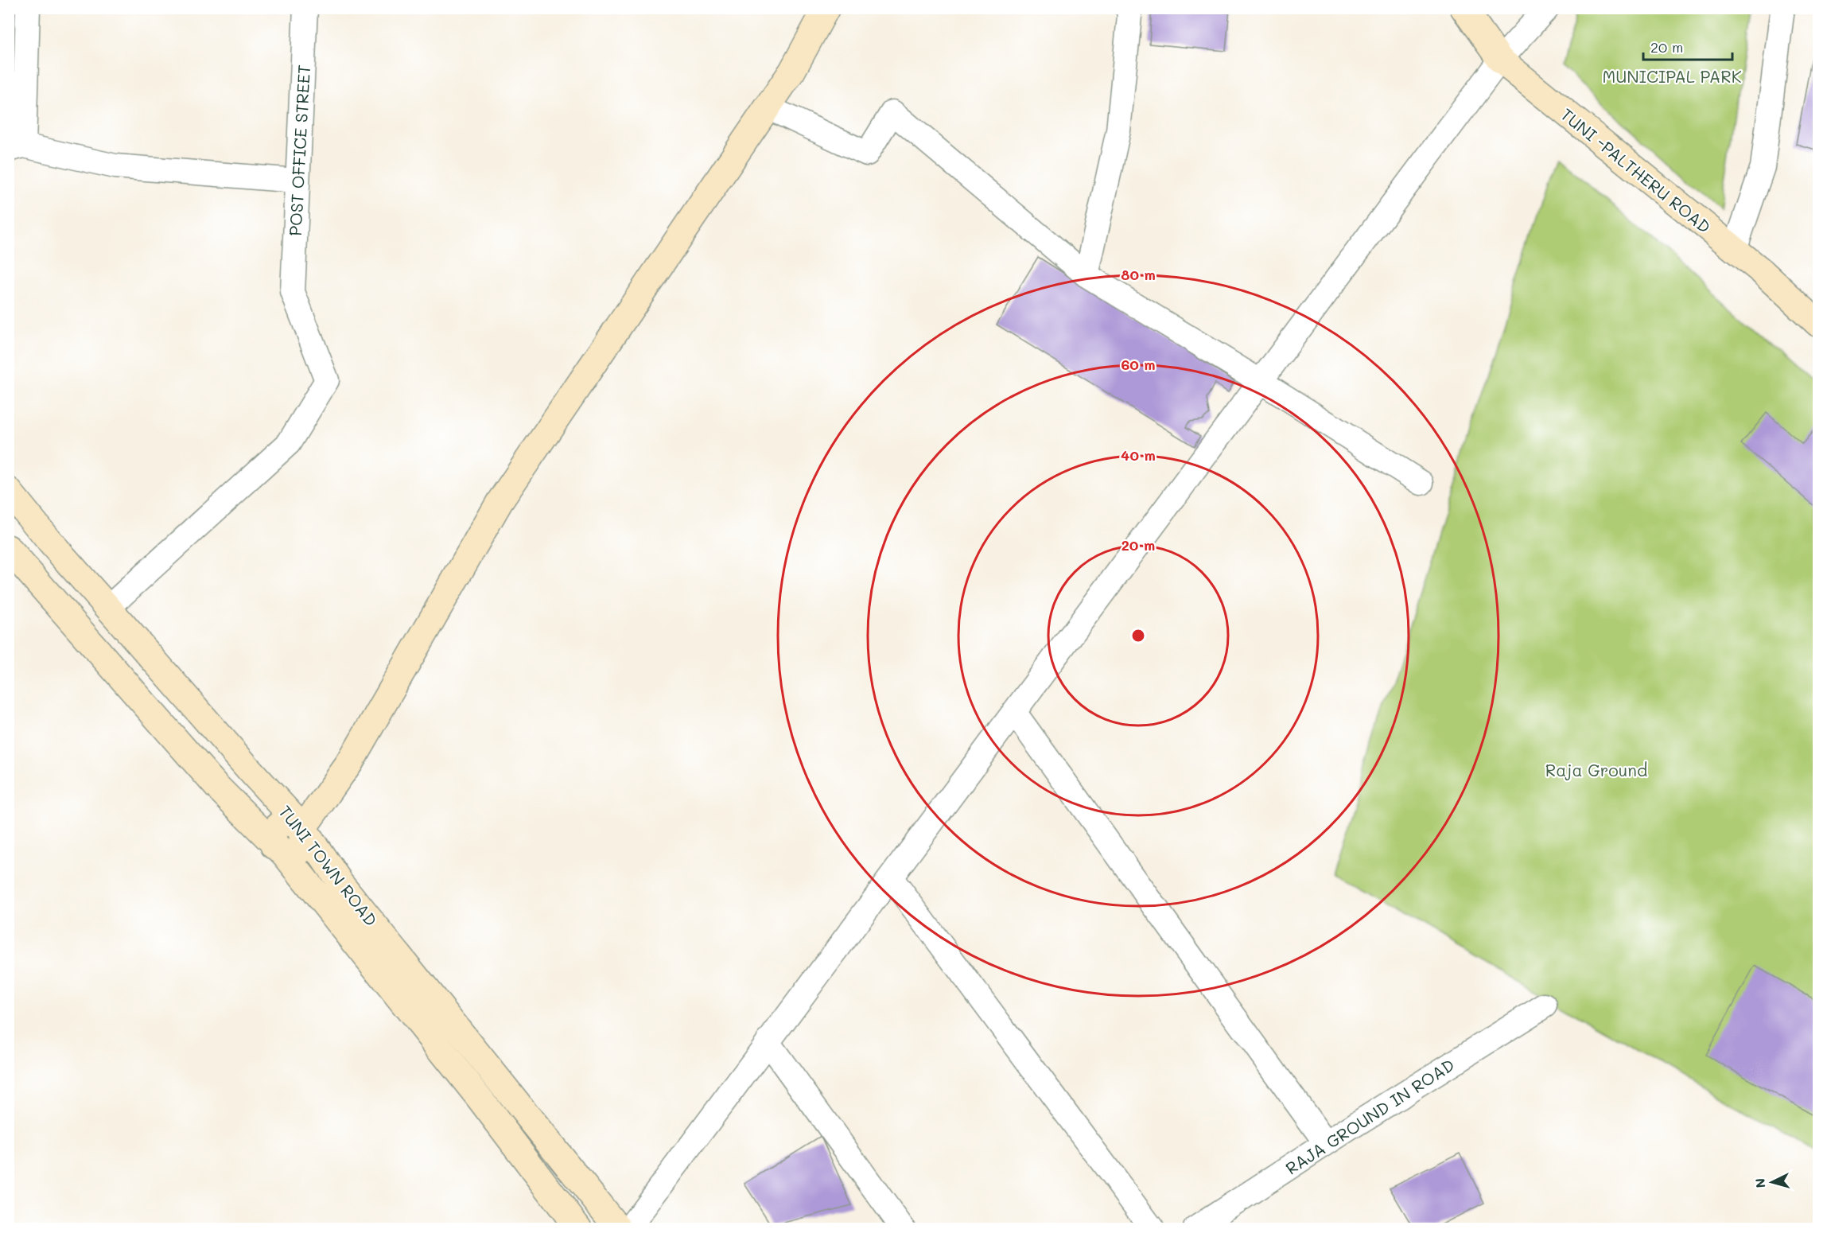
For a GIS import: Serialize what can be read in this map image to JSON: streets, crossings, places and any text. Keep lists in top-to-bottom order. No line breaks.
{"streets":{"street":["POST OFFICE STREET","TUNI -PALTHERU ROAD","TUNI TOWN ROAD","RAJA GROUND IN ROAD"]},"crossings":[["POST OFFICE STREET","TUNI TOWN ROAD"]],"parks":["MUNICIPAL PARK","Raja Ground"],"scale_bar":"20 m","north":"left","rings":["80 m","60 m","40 m","20 m"]}
